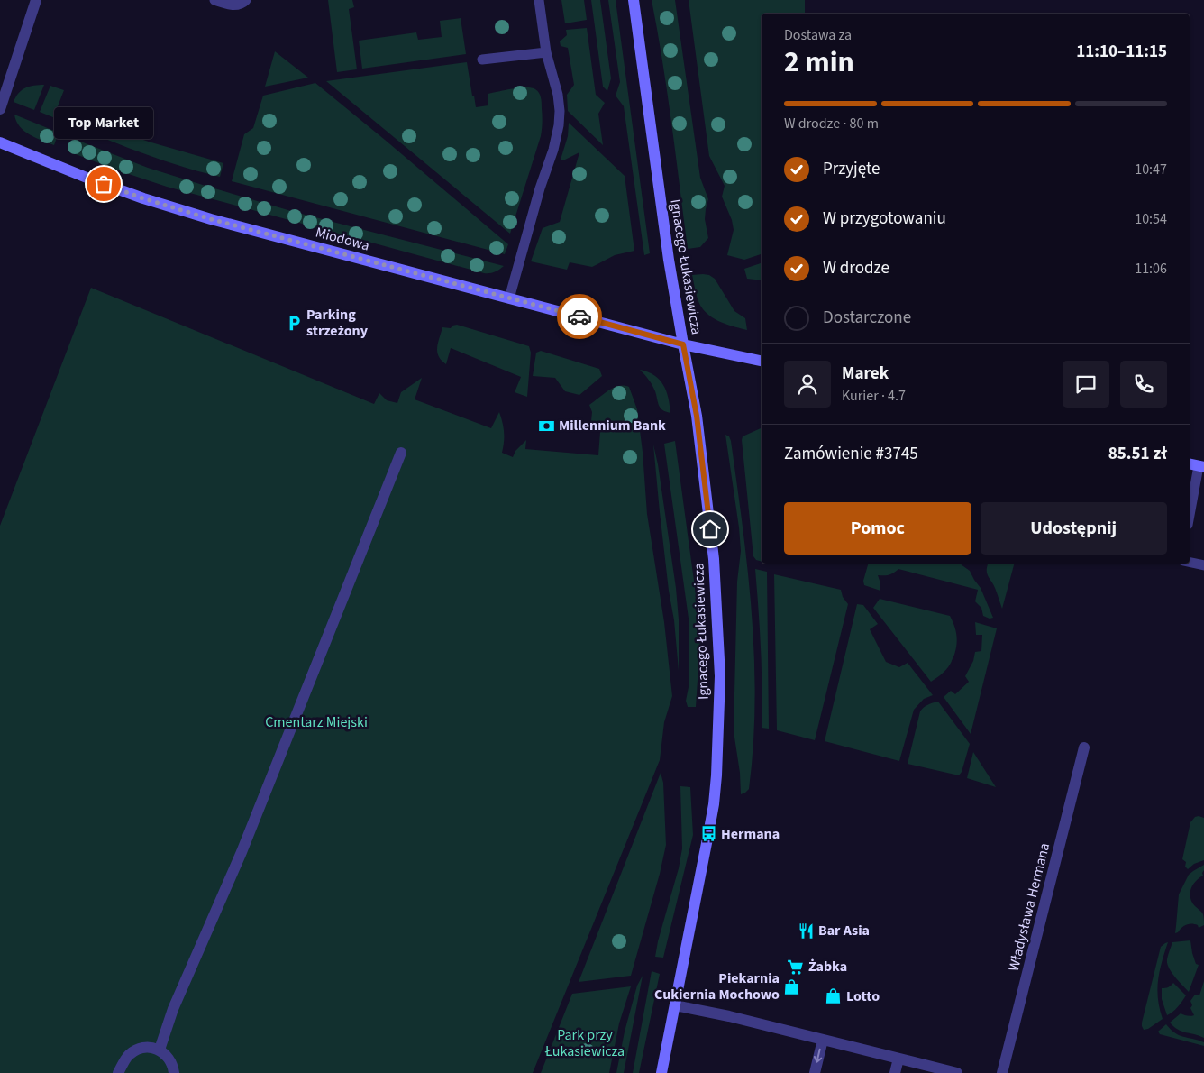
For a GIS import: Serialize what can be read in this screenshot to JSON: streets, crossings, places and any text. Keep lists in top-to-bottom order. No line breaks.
{"streets":{"street":["Miodowa","Ignacego Łukasiewicza","Władysława Hermana"]},"crossings":[["Miodowa","Ignacego Łukasiewicza"]],"parks":["Cmentarz Miejski","Park przy Łukasiewicza"],"places":{"other":["Top Market"],"parking":["Parking strzeżony"],"bank":["Millennium Bank"],"bus stop":["Hermana"],"restaurant":["Bar Asia"],"supermarket":["Żabka"],"shop":["Piekarnia Cukiernia Mochowo","Lotto"]},"page":{"heading":["2 min","Dostawa za","11:10–11:15"],"panel":["Marek","Kurier · 4.7","Zamówienie #3745","85.51 zł"],"bar":"W drodze · 80 m","bubble":"Top Market","list":[["Przyjęte","10:47"],["W przygotowaniu","10:54"],["W drodze","11:06"],"Dostarczone"],"buttons":["Pomoc","Udostępnij"]}}
